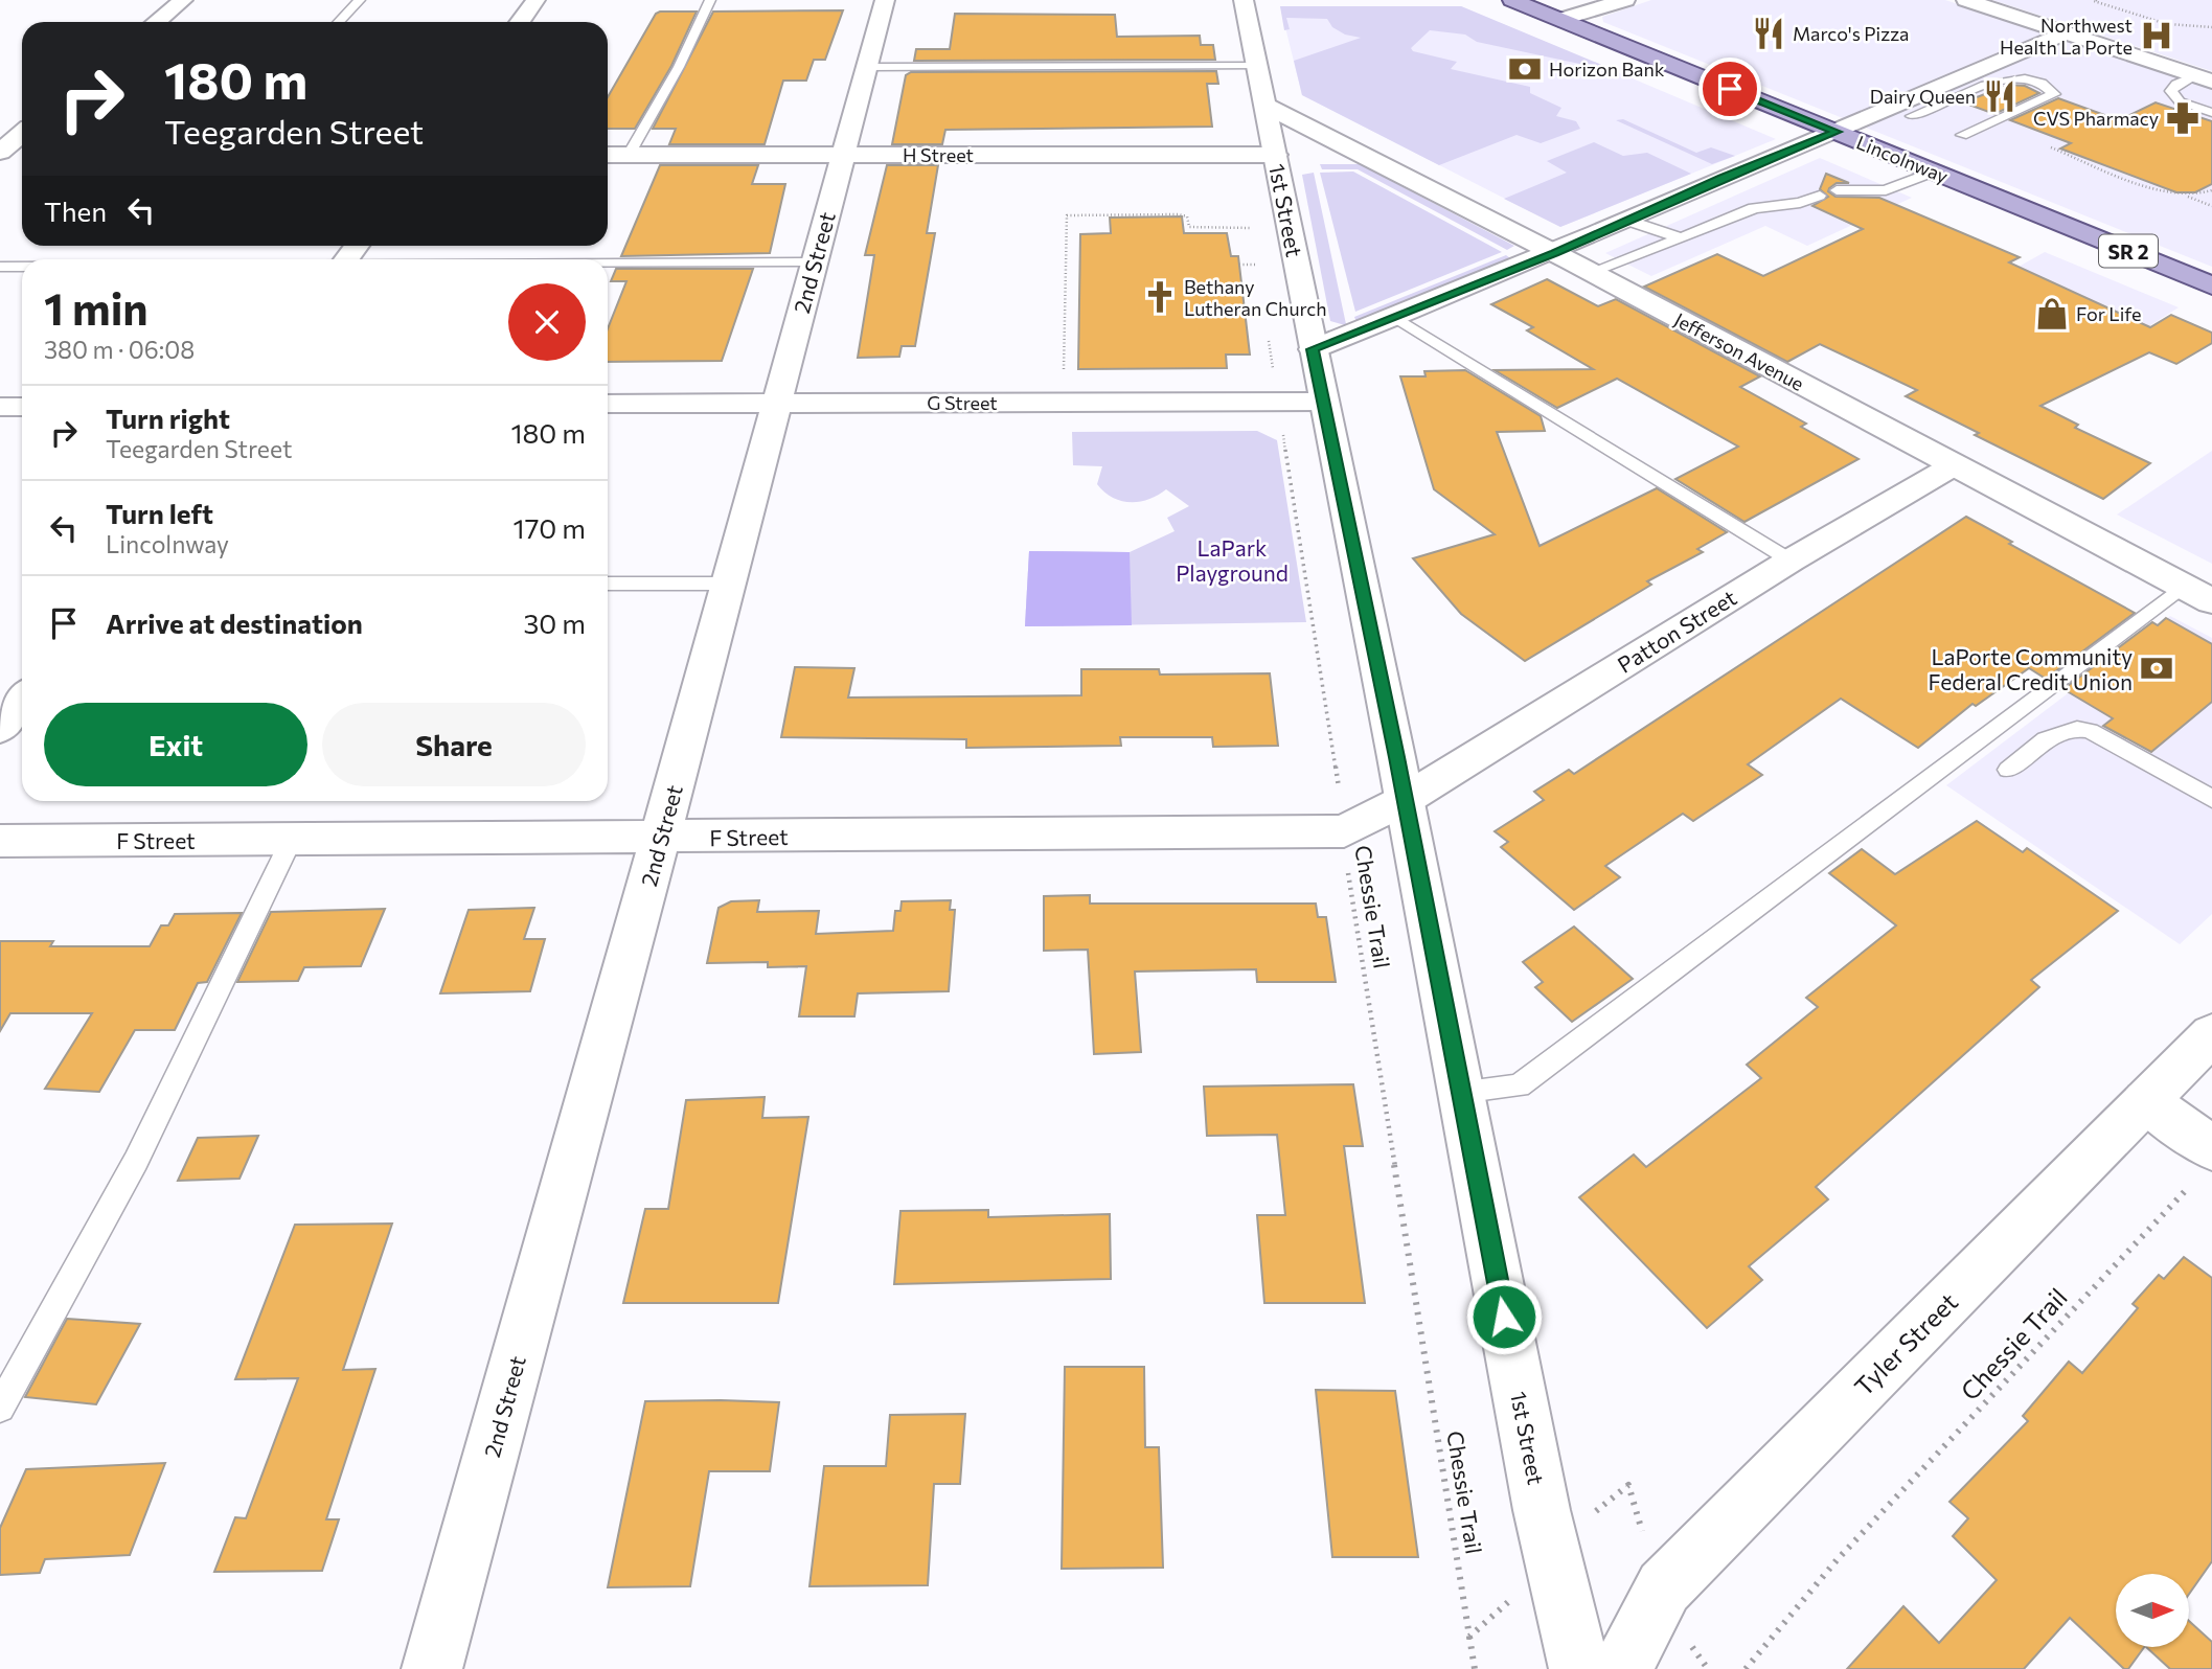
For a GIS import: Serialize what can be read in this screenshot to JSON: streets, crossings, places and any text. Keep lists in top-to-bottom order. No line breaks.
{"streets":{"main road":["Lincolnway","SR 2"],"street":["H Street","1st Street","2nd Street","Jefferson Avenue","G Street","Patton Street","F Street","Tyler Street"],"path":["Chessie Trail"]},"crossings":[["H Street","1st Street"],["H Street","2nd Street"],["1st Street","Jefferson Avenue"],["1st Street","G Street"],["1st Street","Patton Street"],["1st Street","F Street"],["2nd Street","G Street"],["2nd Street","F Street"],["Jefferson Avenue","Patton Street"],["G Street","Chessie Trail"],["Patton Street","F Street"],["F Street","Chessie Trail"]],"parks":["LaPark Playground"],"places":{"restaurant":["Marco's Pizza","Dairy Queen"],"hospital":["Northwest Health La Porte"],"bank":["Horizon Bank","LaPorte Community Federal Credit Union"],"pharmacy":["CVS Pharmacy"],"church":["Bethany Lutheran Church"],"shop":["For Life"]},"north":"right","page":{"turn":["180 m","Teegarden Street"],"then":"Then","heading":["1 min","380 m · 06:08"],"list":[{"name":"Turn right","note":"Teegarden Street","value":"180 m"},{"name":"Turn left","note":"Lincolnway","value":"170 m"},{"name":"Arrive at destination","value":"30 m"}],"buttons":["Exit","Share"]}}
